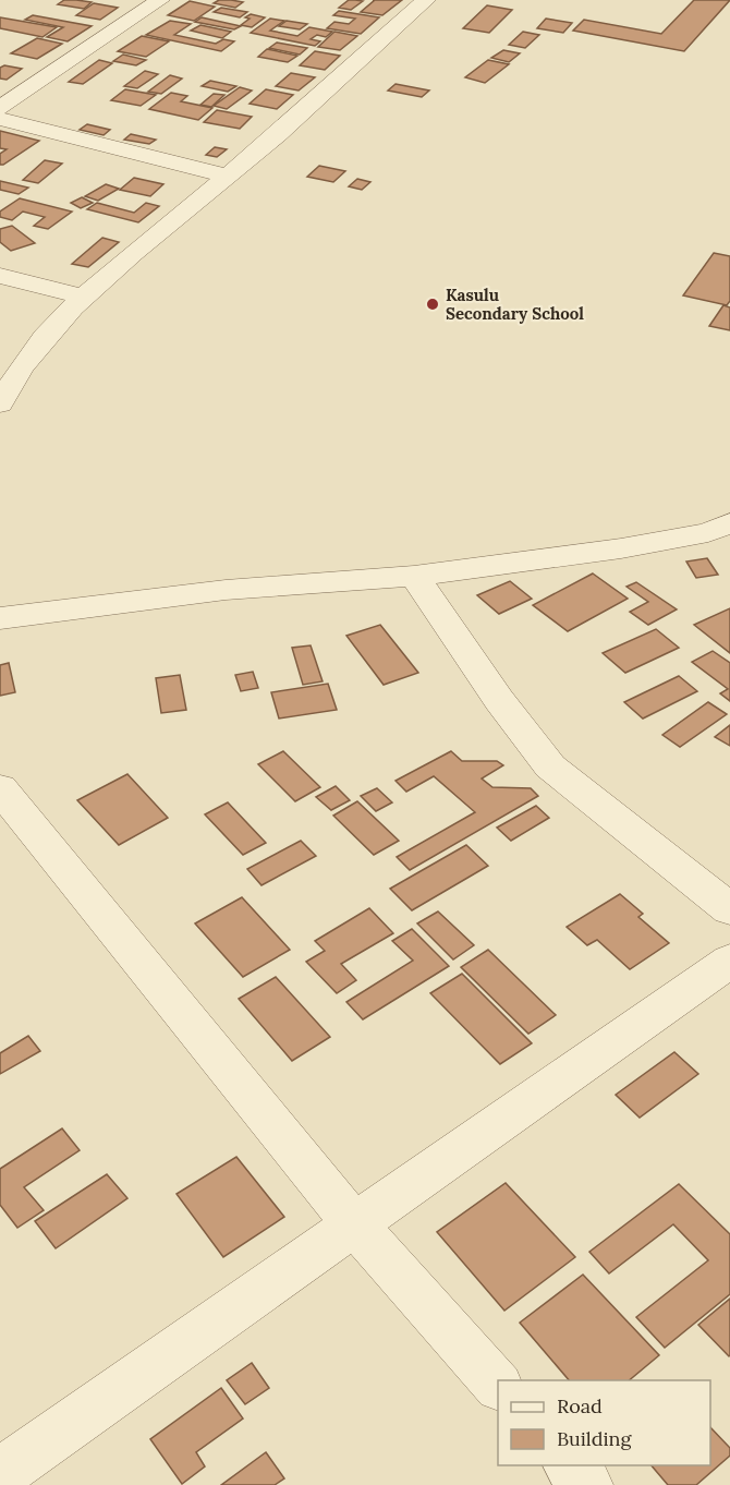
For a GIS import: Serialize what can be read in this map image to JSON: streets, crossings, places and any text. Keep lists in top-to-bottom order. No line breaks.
{"places":["Kasulu Secondary School"],"legend":["Road","Building"]}
